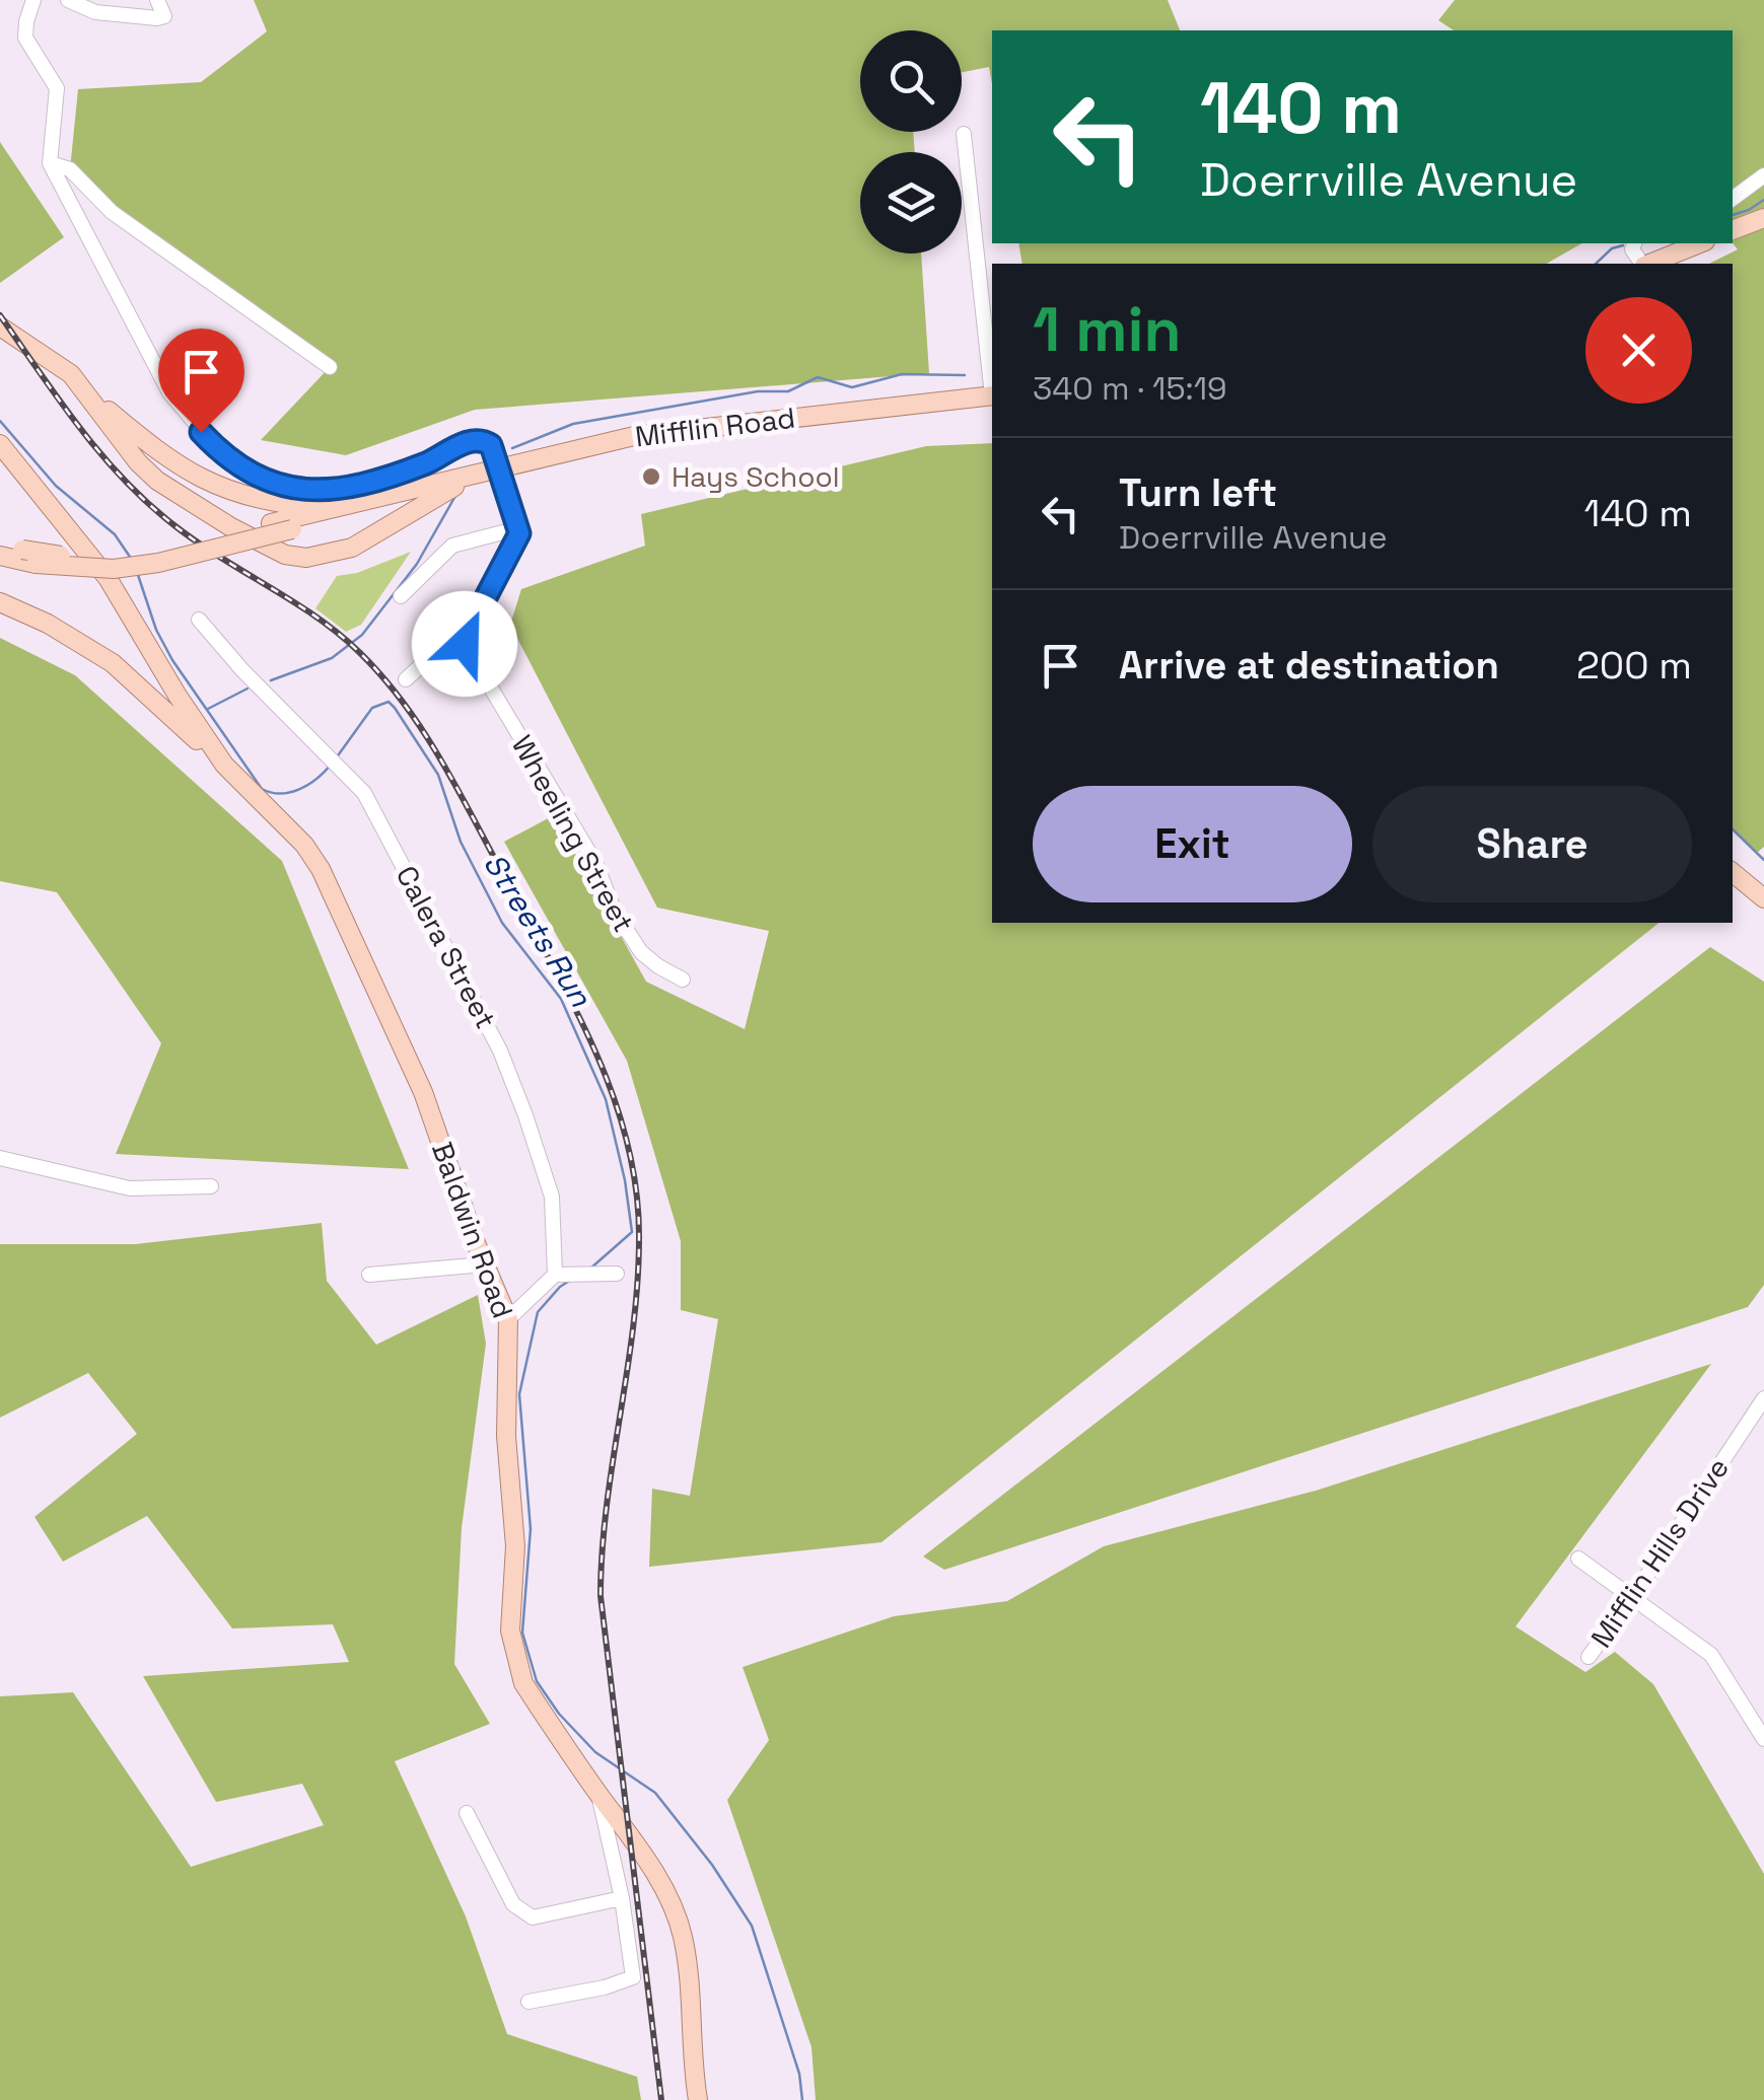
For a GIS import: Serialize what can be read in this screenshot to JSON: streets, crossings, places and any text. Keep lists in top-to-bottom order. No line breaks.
{"streets":{"main road":["Mifflin Road","Baldwin Road"],"street":["Wheeling Street","Calera Street","Mifflin Hills Drive"]},"water":["Streets Run"],"places":["Hays School"],"page":{"turn":["140 m","Doerrville Avenue"],"heading":["1 min","340 m · 15:19"],"list":[{"name":"Turn left","note":"Doerrville Avenue","value":"140 m"},{"name":"Arrive at destination","value":"200 m"}],"buttons":["Exit","Share"]}}
